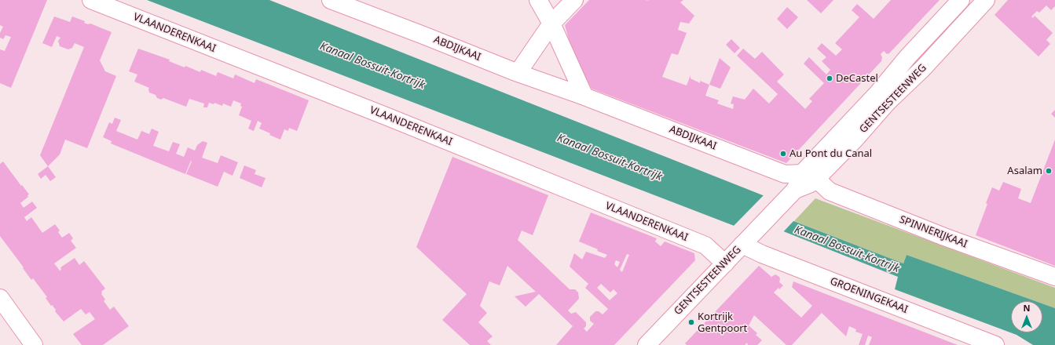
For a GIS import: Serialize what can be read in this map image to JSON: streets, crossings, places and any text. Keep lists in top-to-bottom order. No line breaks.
{"streets":{"street":["VLAANDERENKAAI","ABDIJKAAI","GENTSESTEENWEG","SPINNERIJKAAI","GROENINGEKAAI"]},"crossings":[["VLAANDERENKAAI","GENTSESTEENWEG"],["ABDIJKAAI","GENTSESTEENWEG"],["ABDIJKAAI","SPINNERIJKAAI"],["GENTSESTEENWEG","SPINNERIJKAAI"],["GENTSESTEENWEG","GROENINGEKAAI"]],"water":["Kanaal Bossuit-Kortrijk"],"places":["DeCastel","Au Pont du Canal","Asalam","Kortrijk Gentpoort"],"north":"top"}
